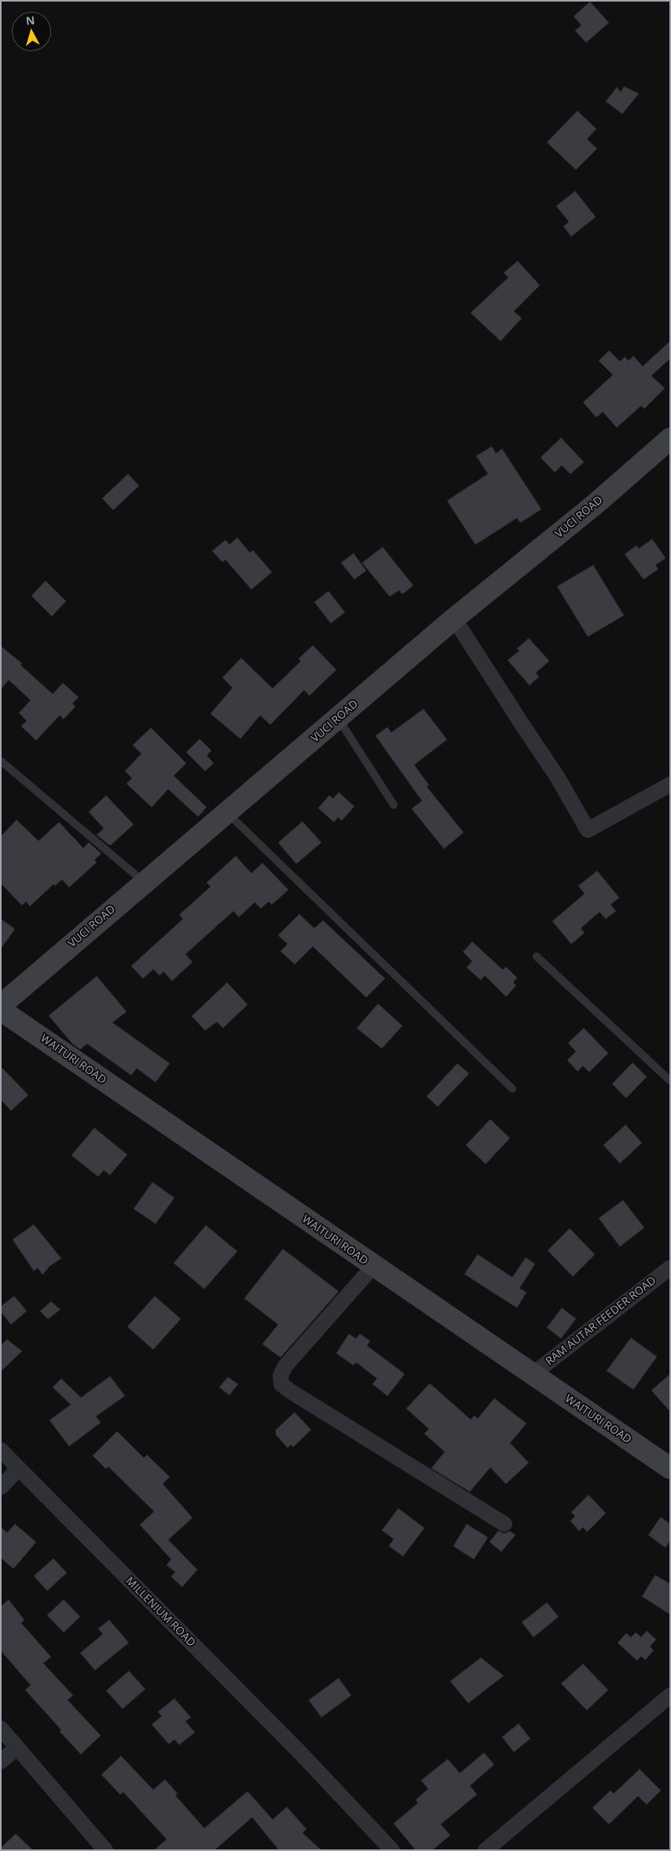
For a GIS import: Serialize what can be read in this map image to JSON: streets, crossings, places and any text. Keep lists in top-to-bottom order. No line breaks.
{"streets":{"main road":["VUCI ROAD","WAITURI ROAD"],"street":["RAM AUTAR FEEDER ROAD","MILLENIUM ROAD"]},"crossings":[["WAITURI ROAD","RAM AUTAR FEEDER ROAD"]],"north":"top"}
